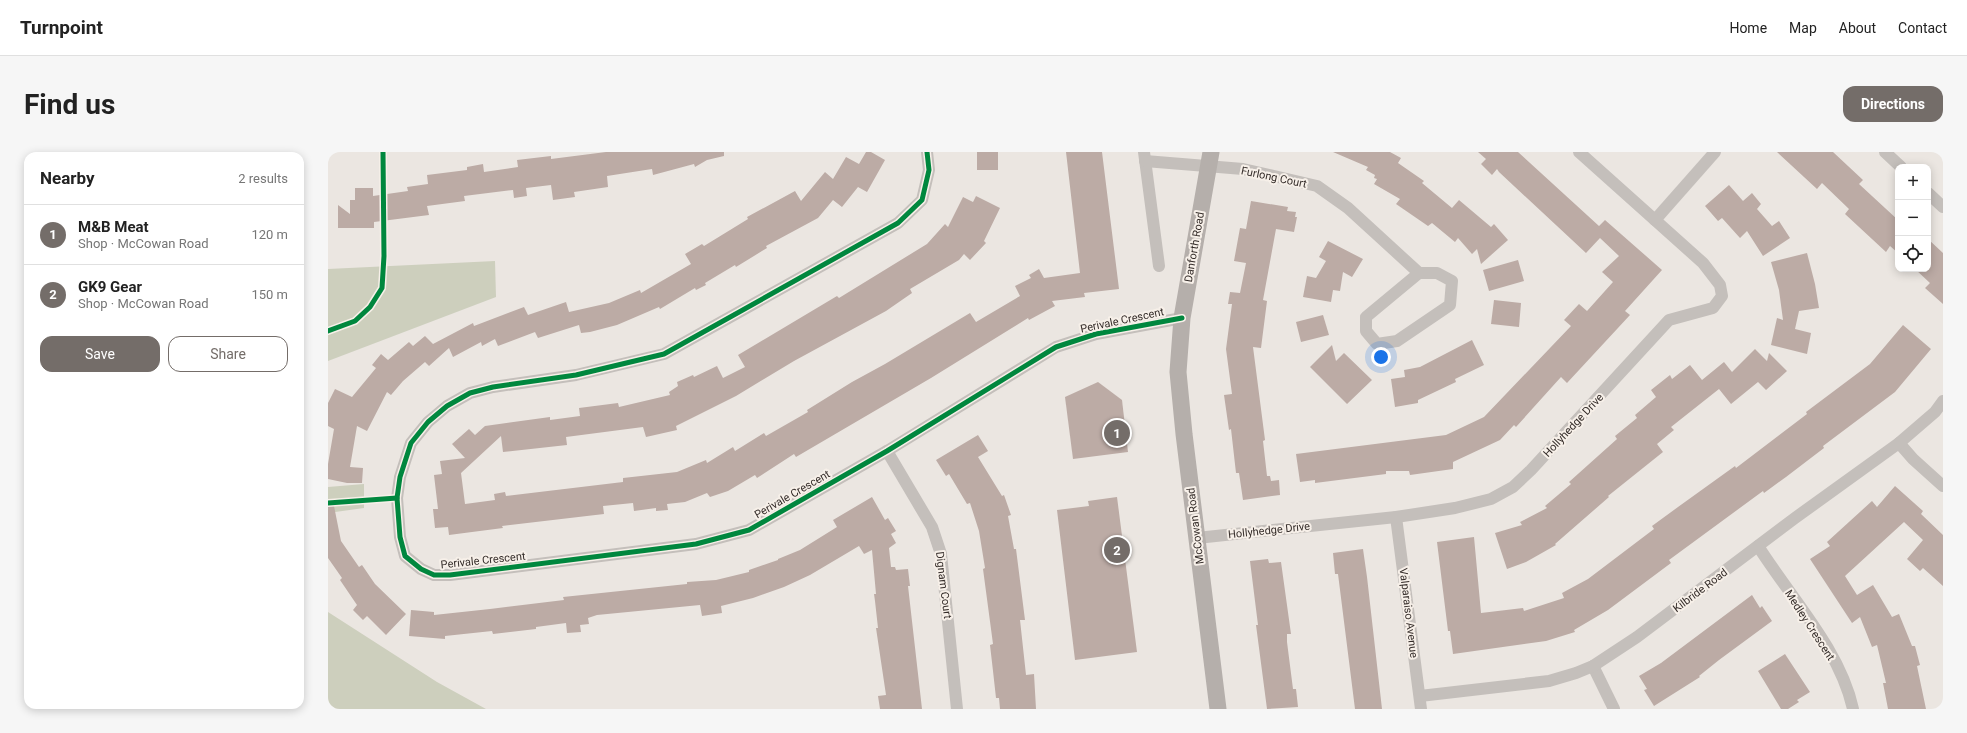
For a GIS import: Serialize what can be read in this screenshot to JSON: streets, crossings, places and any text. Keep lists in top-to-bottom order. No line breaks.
{"streets":{"main road":["Danforth Road","McCowan Road"],"street":["Furlong Court","Perivale Crescent","Hollyhedge Drive","Dignam Court","Kilbride Road","Valparaiso Avenue","Medley Crescent"]},"crossings":[["Furlong Court","Danforth Road"],["Danforth Road","Perivale Crescent"],["Danforth Road","McCowan Road"],["Perivale Crescent","Dignam Court"],["Hollyhedge Drive","McCowan Road"],["Hollyhedge Drive","Valparaiso Avenue"],["Kilbride Road","Valparaiso Avenue"],["Kilbride Road","Medley Crescent"]],"page":{"header":"Turnpoint","nav":["Home","Map","About","Contact"],"buttons":["Directions",["Save","Share"]],"title":"Find us","heading":["Nearby","2 results"],"map_buttons":["+","−"],"list":[{"mark":"1","name":"M&B Meat","note":"Shop · McCowan Road","value":"120 m"},{"mark":"2","name":"GK9 Gear","note":"Shop · McCowan Road","value":"150 m"}],"pins":["1","2"]}}
